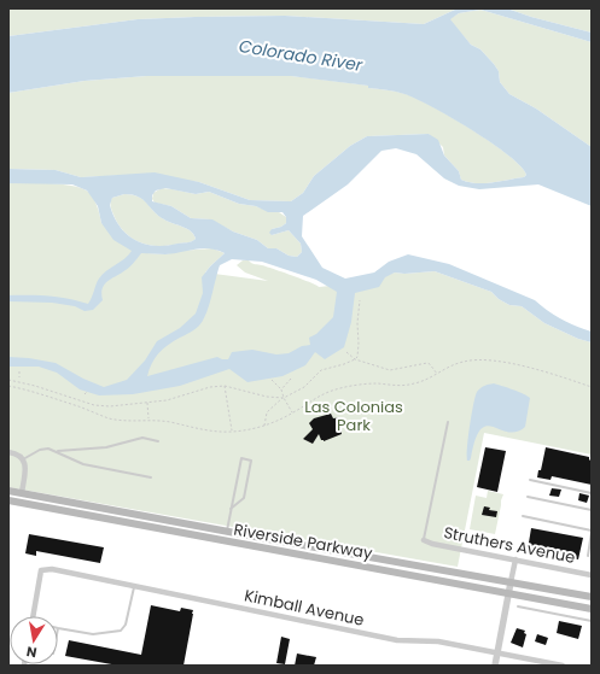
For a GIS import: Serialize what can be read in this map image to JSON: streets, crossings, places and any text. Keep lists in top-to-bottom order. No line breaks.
{"streets":{"main road":["Riverside Parkway"],"street":["Struthers Avenue","Kimball Avenue"]},"water":["Colorado River"],"parks":["Las Colonias Park"],"north":"bottom"}
